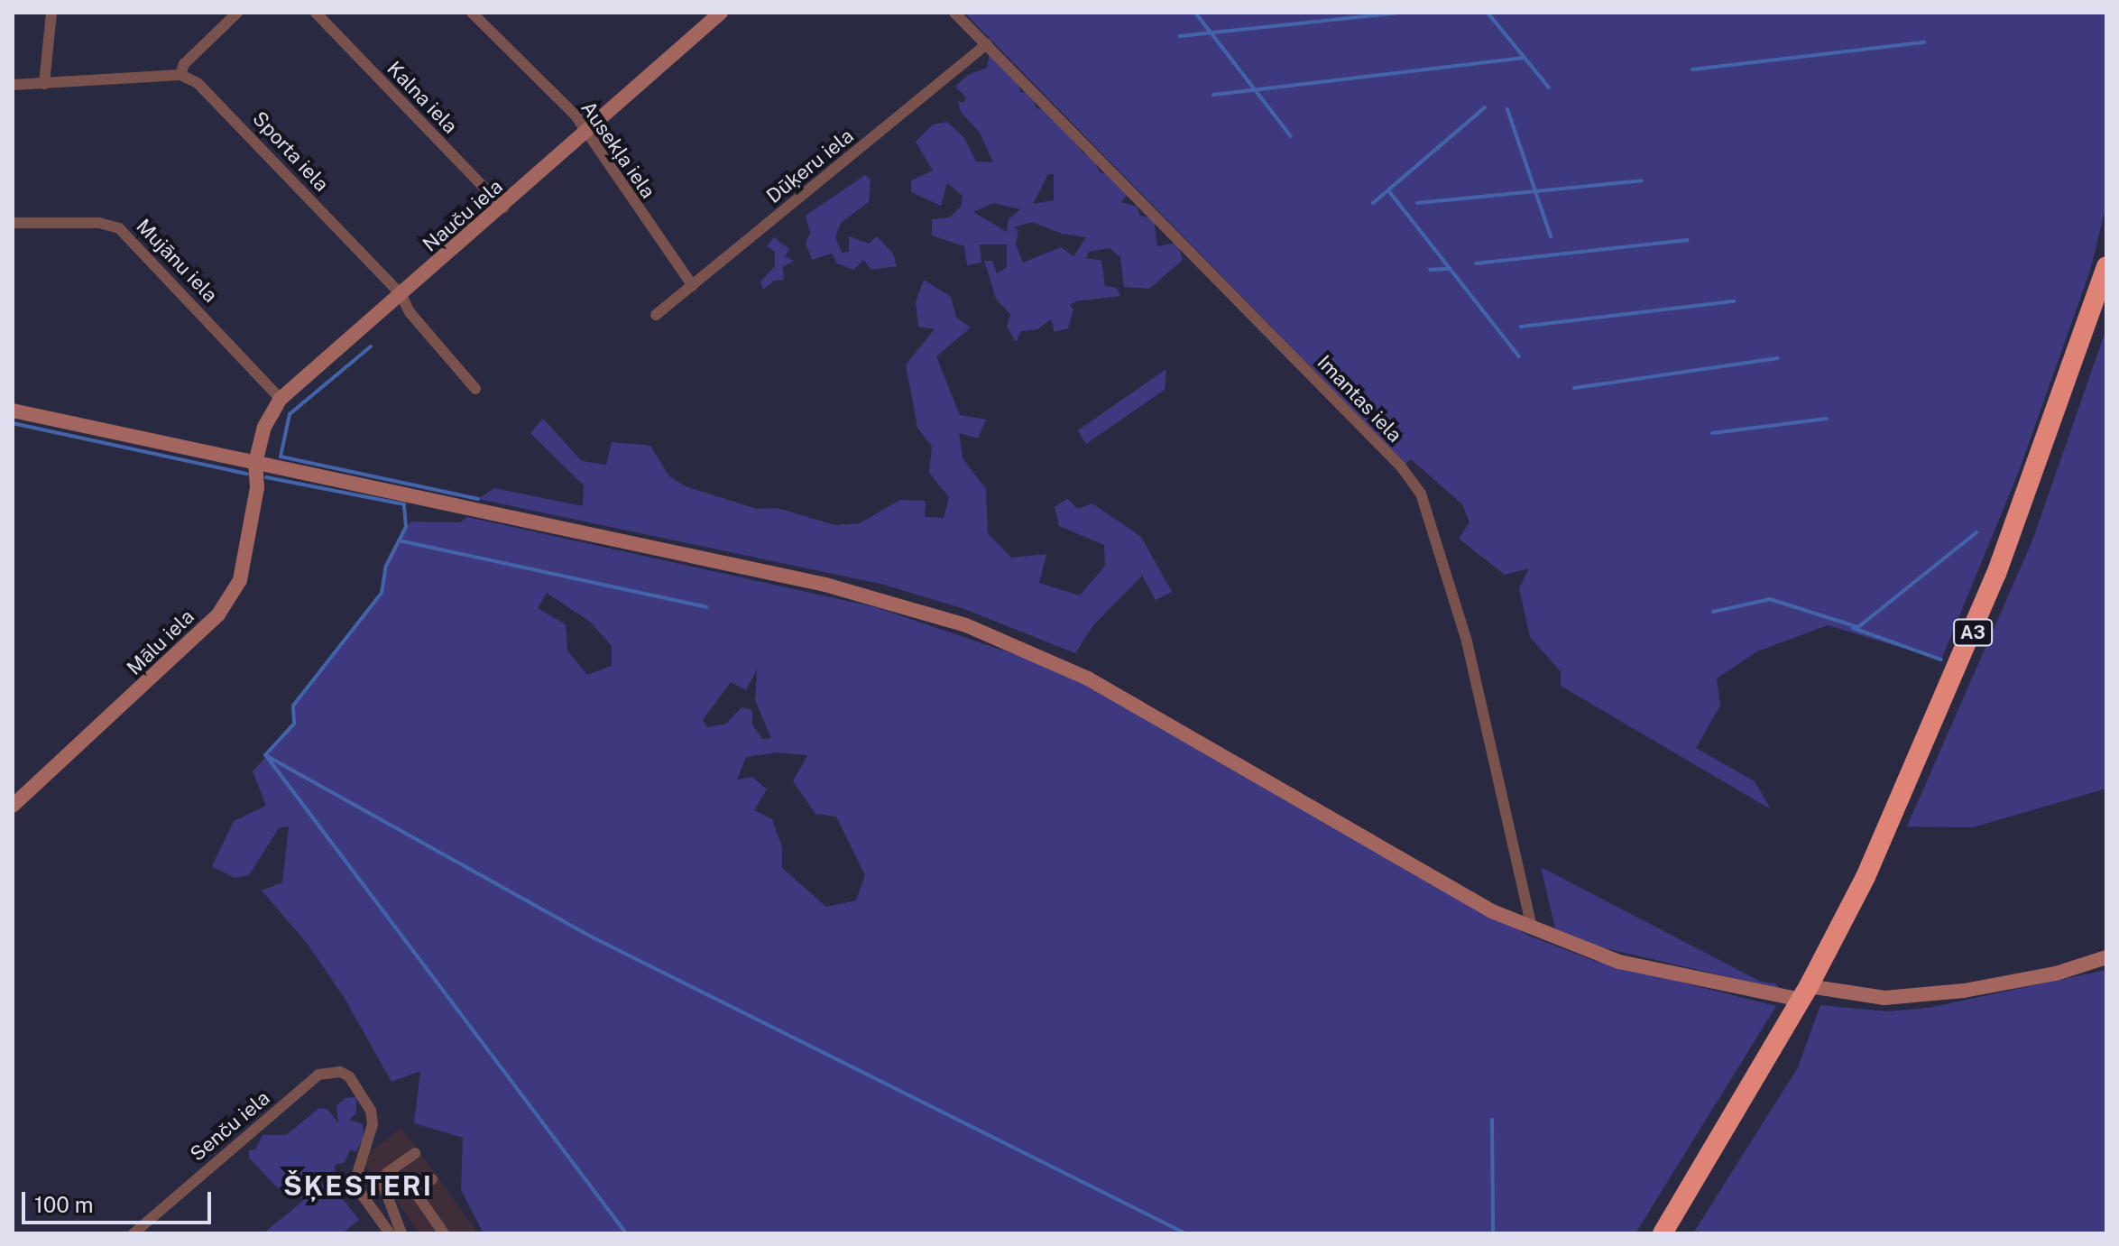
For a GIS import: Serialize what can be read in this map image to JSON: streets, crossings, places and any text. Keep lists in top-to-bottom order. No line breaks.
{"streets":{"highway":["A3"],"street":["Kalna iela","Ausekļa iela","Sporta iela","Dūķeru iela","Nauču iela","Mujānu iela","Imantas iela","Mālu iela","Senču iela"]},"crossings":[["Kalna iela","Nauču iela"],["Ausekļa iela","Dūķeru iela"],["Ausekļa iela","Nauču iela"],["Sporta iela","Nauču iela"],["Dūķeru iela","Imantas iela"],["Nauču iela","Mujānu iela"],["Nauču iela","Mālu iela"]],"districts":["ŠĶESTERI"],"scale_bar":"100 m"}
